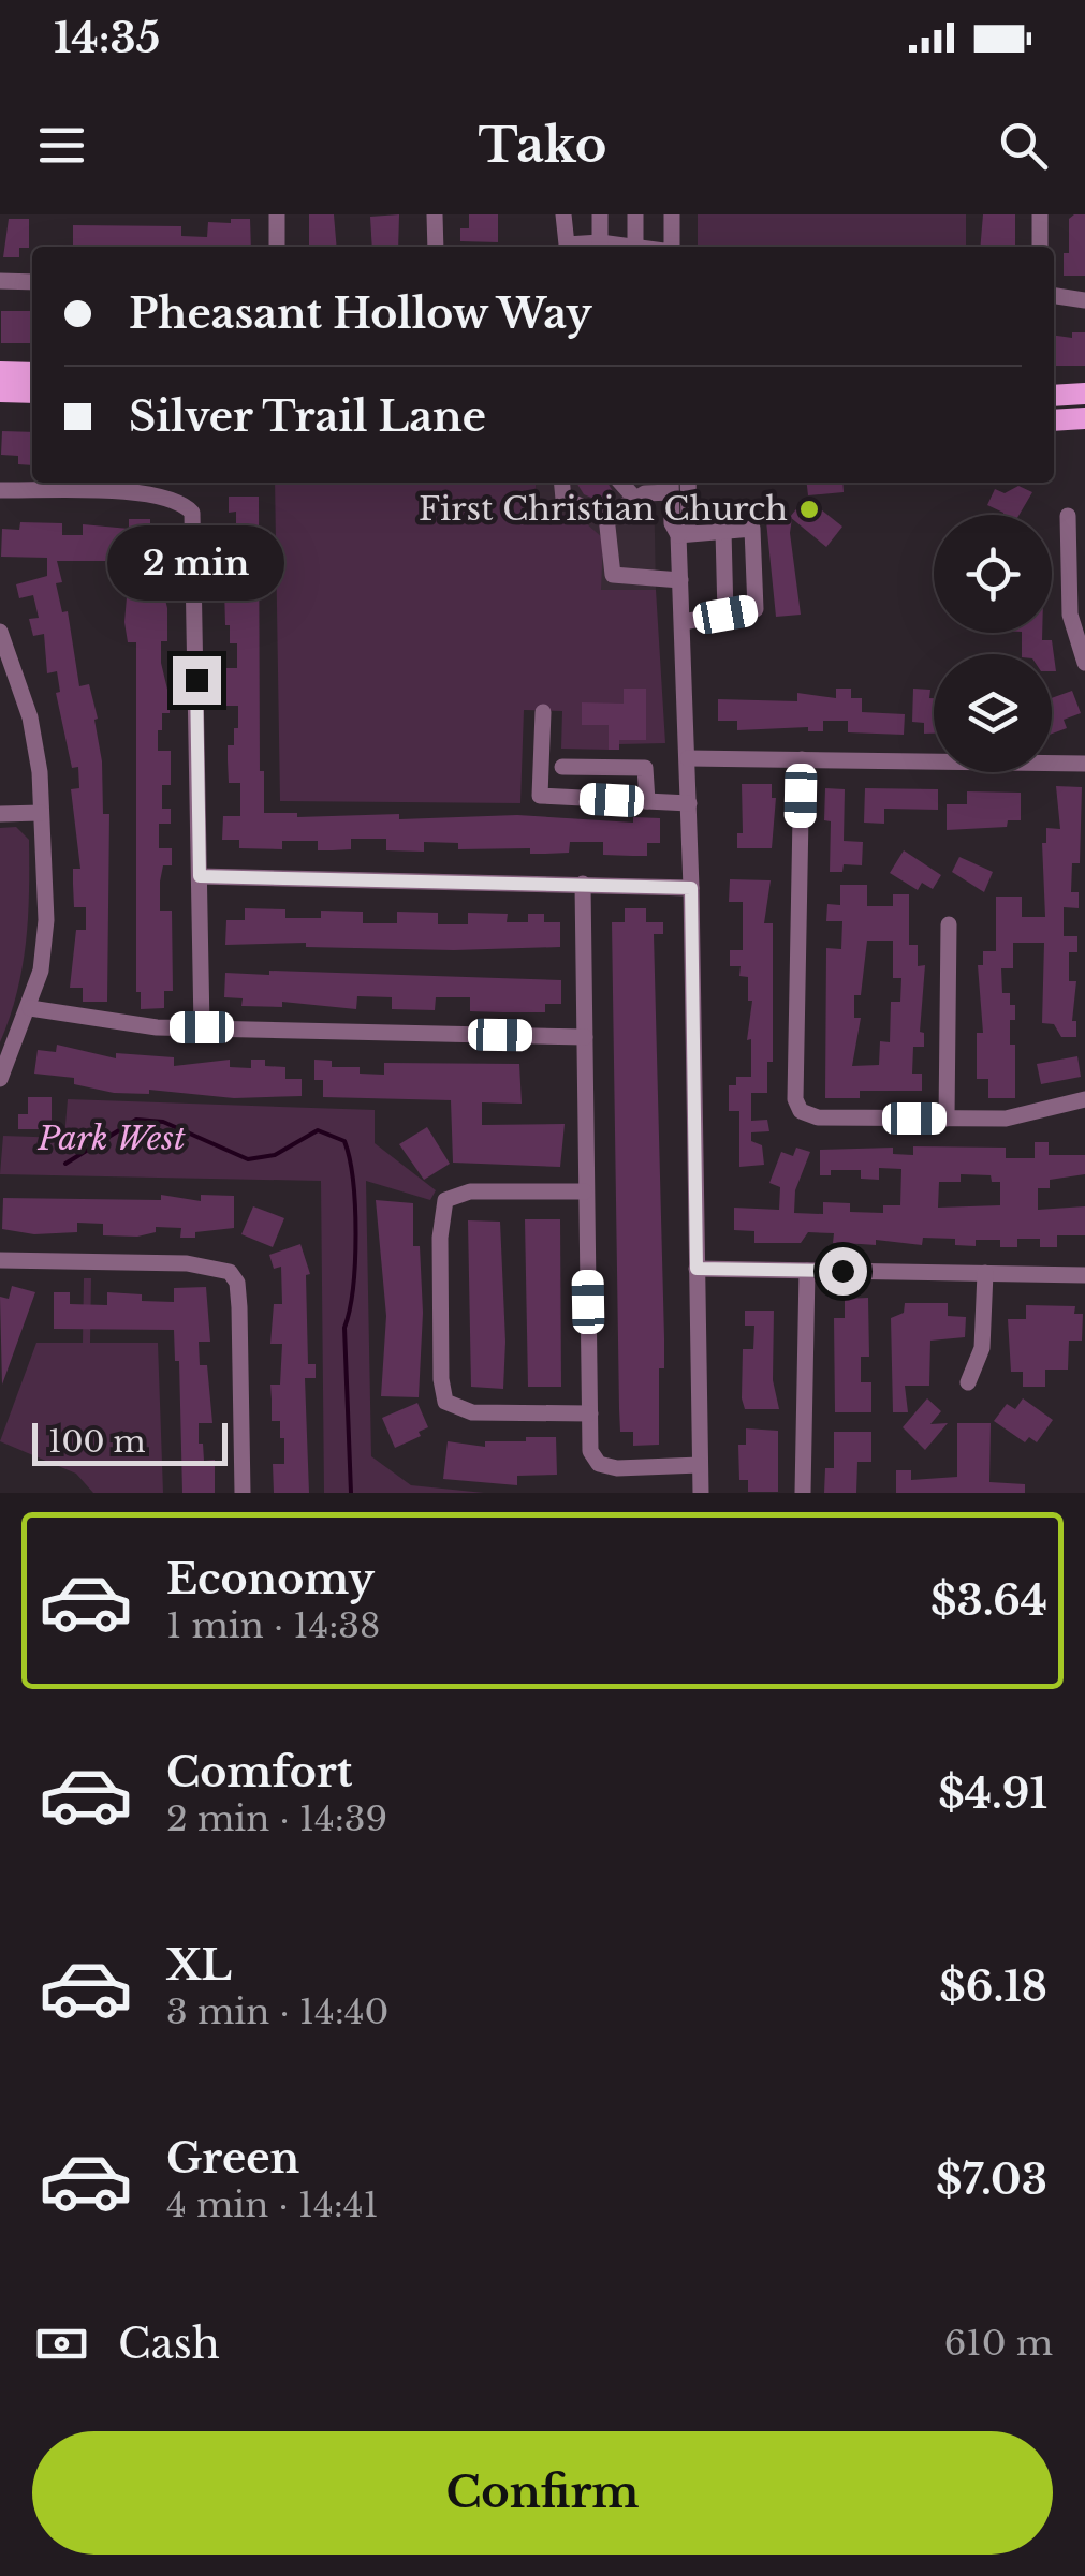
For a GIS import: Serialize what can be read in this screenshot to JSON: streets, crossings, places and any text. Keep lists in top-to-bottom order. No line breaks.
{"parks":["Park West"],"places":["First Christian Church"],"scale_bar":"100 m","page":{"status":"14:35","header":"Tako","banner":["Pheasant Hollow Way","Silver Trail Lane"],"bubble":"2 min","scale":"100 m","list":[{"name":"Economy","note":"1 min · 14:38","value":"$3.64"},{"name":"Comfort","note":"2 min · 14:39","value":"$4.91"},{"name":"XL","note":"3 min · 14:40","value":"$6.18"},{"name":"Green","note":"4 min · 14:41","value":"$7.03"}],"pay":["Cash","610 m"],"buttons":"Confirm"}}
